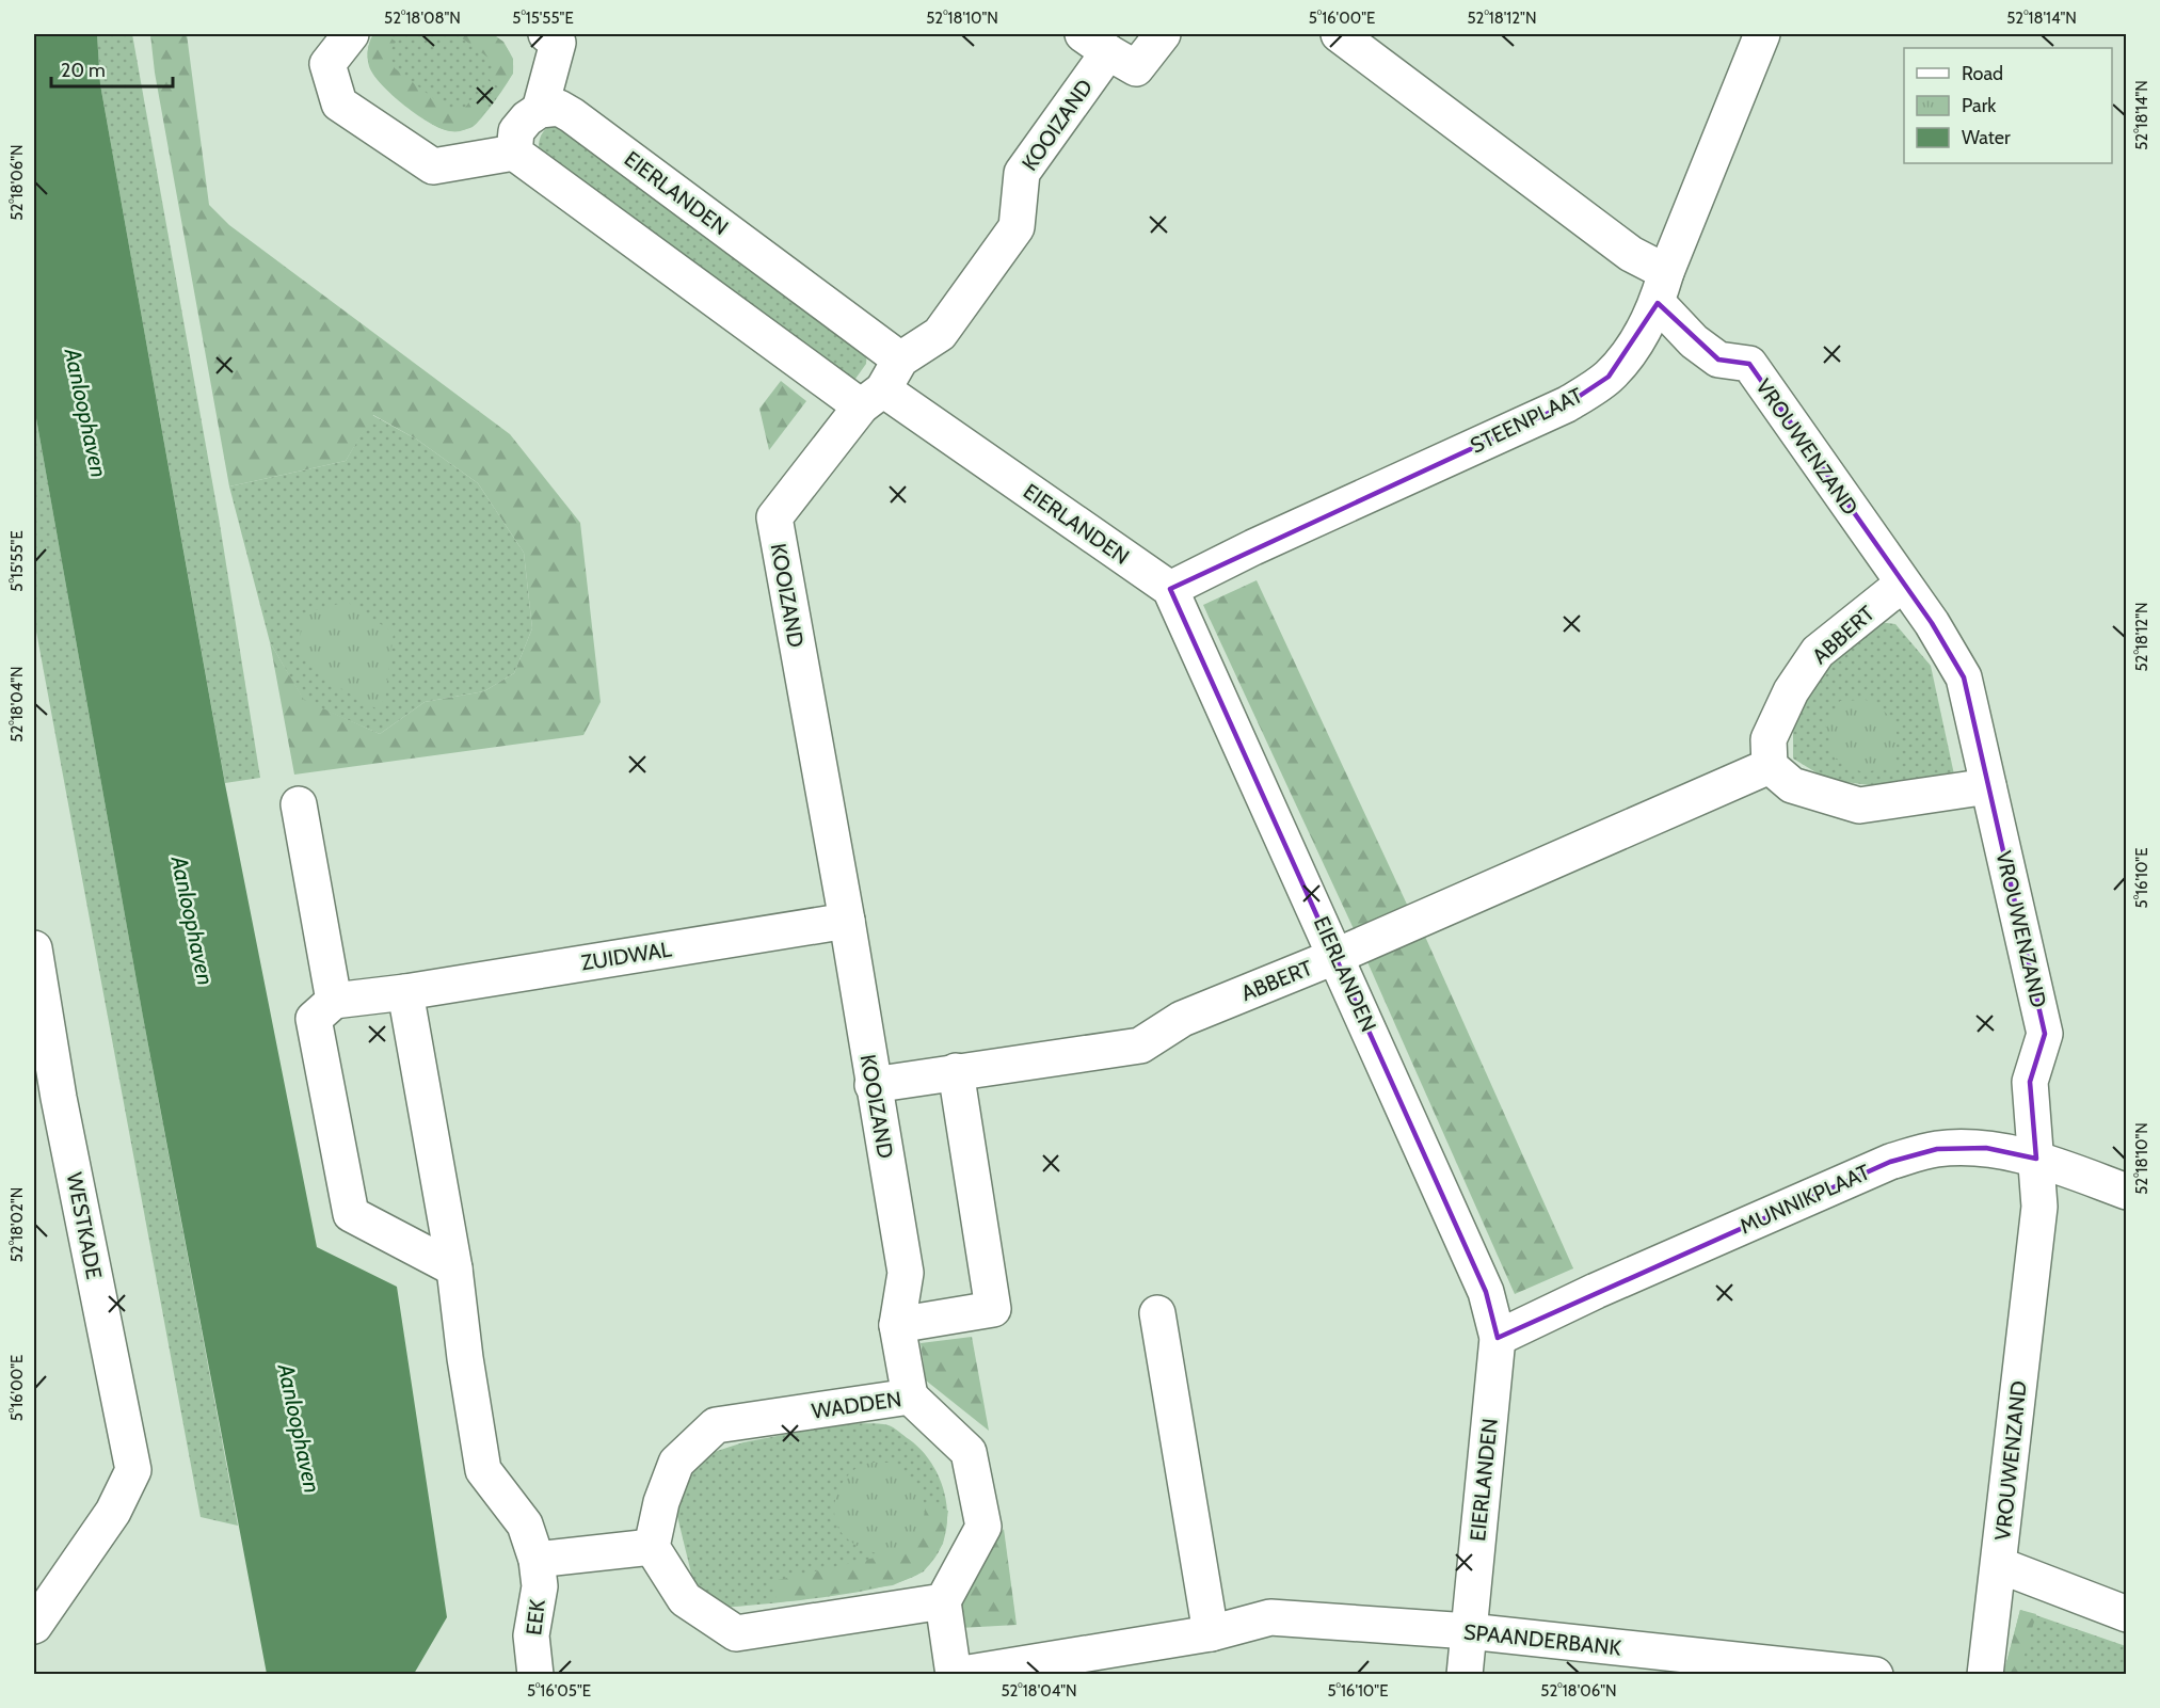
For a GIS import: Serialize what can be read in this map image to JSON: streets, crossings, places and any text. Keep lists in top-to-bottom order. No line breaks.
{"streets":{"street":["KOOIZAND","EIERLANDEN","STEENPLAAT","VROUWENZAND","ABBERT","ZUIDWAL","MUNNIKPLAAT","WESTKADE","WADDEN","EEK","SPAANDERBANK"]},"crossings":[["KOOIZAND","EIERLANDEN"],["KOOIZAND","ABBERT"],["KOOIZAND","ZUIDWAL"],["KOOIZAND","WADDEN"],["EIERLANDEN","STEENPLAAT"],["EIERLANDEN","ABBERT"],["EIERLANDEN","MUNNIKPLAAT"],["EIERLANDEN","SPAANDERBANK"],["STEENPLAAT","VROUWENZAND"],["VROUWENZAND","ABBERT"],["VROUWENZAND","MUNNIKPLAAT"]],"water":["Aanloophaven"],"legend":["Road","Park","Water"],"scale_bar":"20 m","coordinates":["52°18'08\"N","5°15'55\"E","52°18'10\"N","5°16'00\"E","52°18'12\"N","52°18'14\"N","52°18'06\"N","52°18'04\"N","5°16'10\"E","52°18'02\"N","5°16'05\"E"]}
